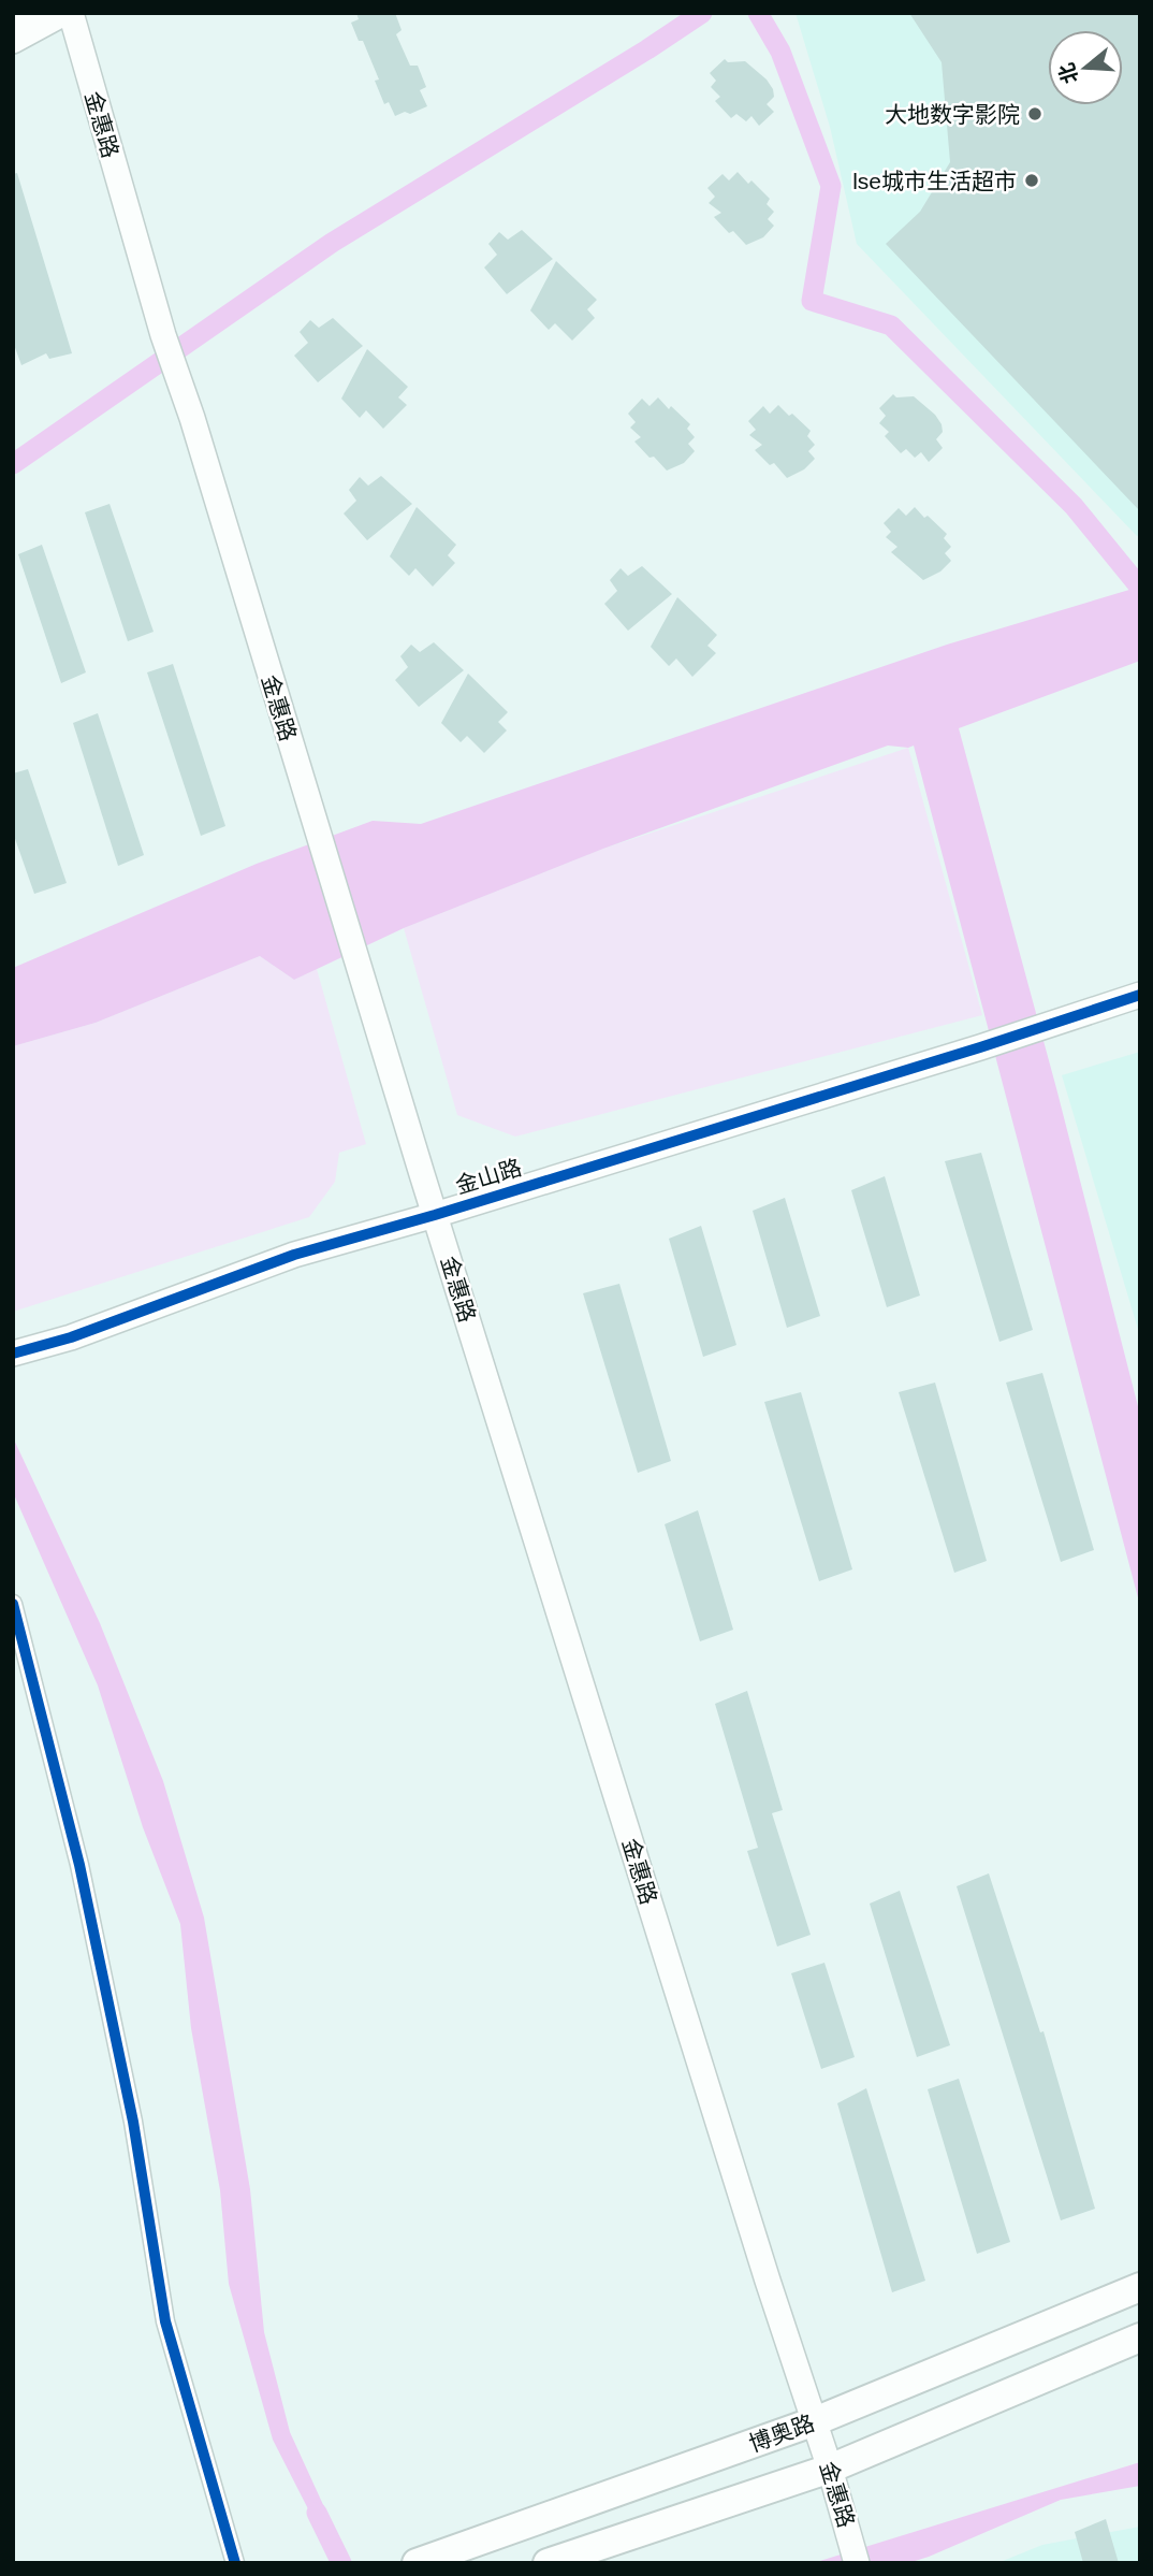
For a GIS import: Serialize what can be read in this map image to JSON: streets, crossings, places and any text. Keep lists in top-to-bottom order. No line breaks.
{"streets":{"main road":["金惠路","金山路","博奥路"]},"crossings":[["金惠路","金山路"],["金惠路","博奥路"]],"places":["大地数字影院","lse城市生活超市"],"north":"left"}
